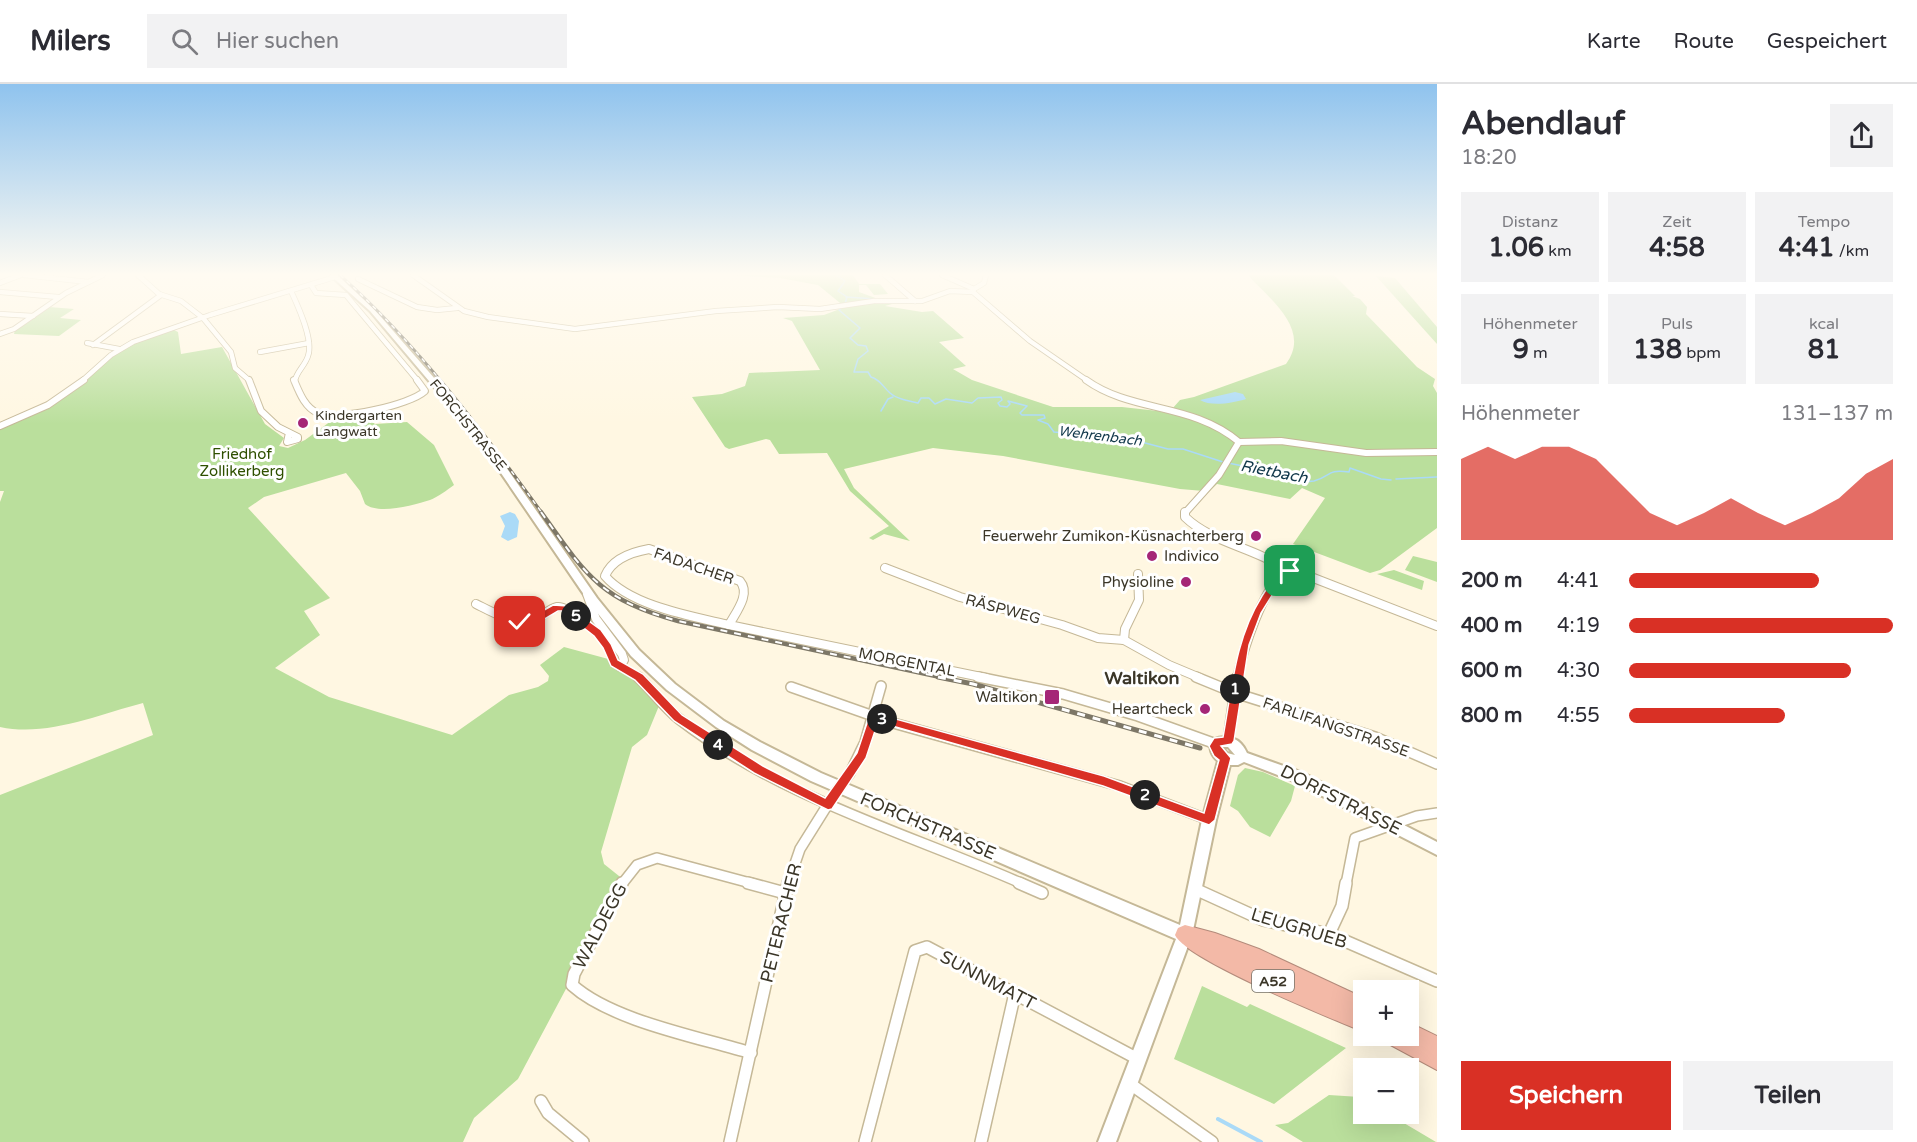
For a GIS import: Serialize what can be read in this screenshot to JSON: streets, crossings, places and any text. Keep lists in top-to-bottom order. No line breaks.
{"streets":{"highway":["FORCHSTRASSE","A52"],"main road":["DORFSTRASSE"],"street":["FADACHER","RÄSPWEG","MORGENTAL","FARLIFANGSTRASSE","PETERACHER","WALDEGG","LEUGRUEB","SUNNMATT"]},"crossings":[["FADACHER","MORGENTAL"],["RÄSPWEG","FARLIFANGSTRASSE"],["MORGENTAL","DORFSTRASSE"],["PETERACHER","WALDEGG"]],"districts":["Waltikon"],"water":["Wehrenbach","Rietbach"],"parks":["Friedhof Zollikerberg"],"places":{"other":["Kindergarten Langwatt","Feuerwehr Zumikon-Küsnachterberg","Indivico","Physioline","Heartcheck"],"transit":["Waltikon"]},"page":{"header":"Milers","search":"Hier suchen","nav":["Karte","Route","Gespeichert"],"heading":["Abendlauf","18:20"],"stats":[["Distanz","1.06 km"],["Zeit","4:58"],["Tempo","4:41 /km"],["Höhenmeter","9 m"],["Puls","138 bpm"],["kcal","81"]],"chart":["Höhenmeter","131–137 m"],"list":[{"name":"200 m","note":"4:41"},{"name":"400 m","note":"4:19"},{"name":"600 m","note":"4:30"},{"name":"800 m","note":"4:55"}],"pins":["5","1","3","4","2"],"map_buttons":["+","−"],"buttons":["Speichern","Teilen"]}}
